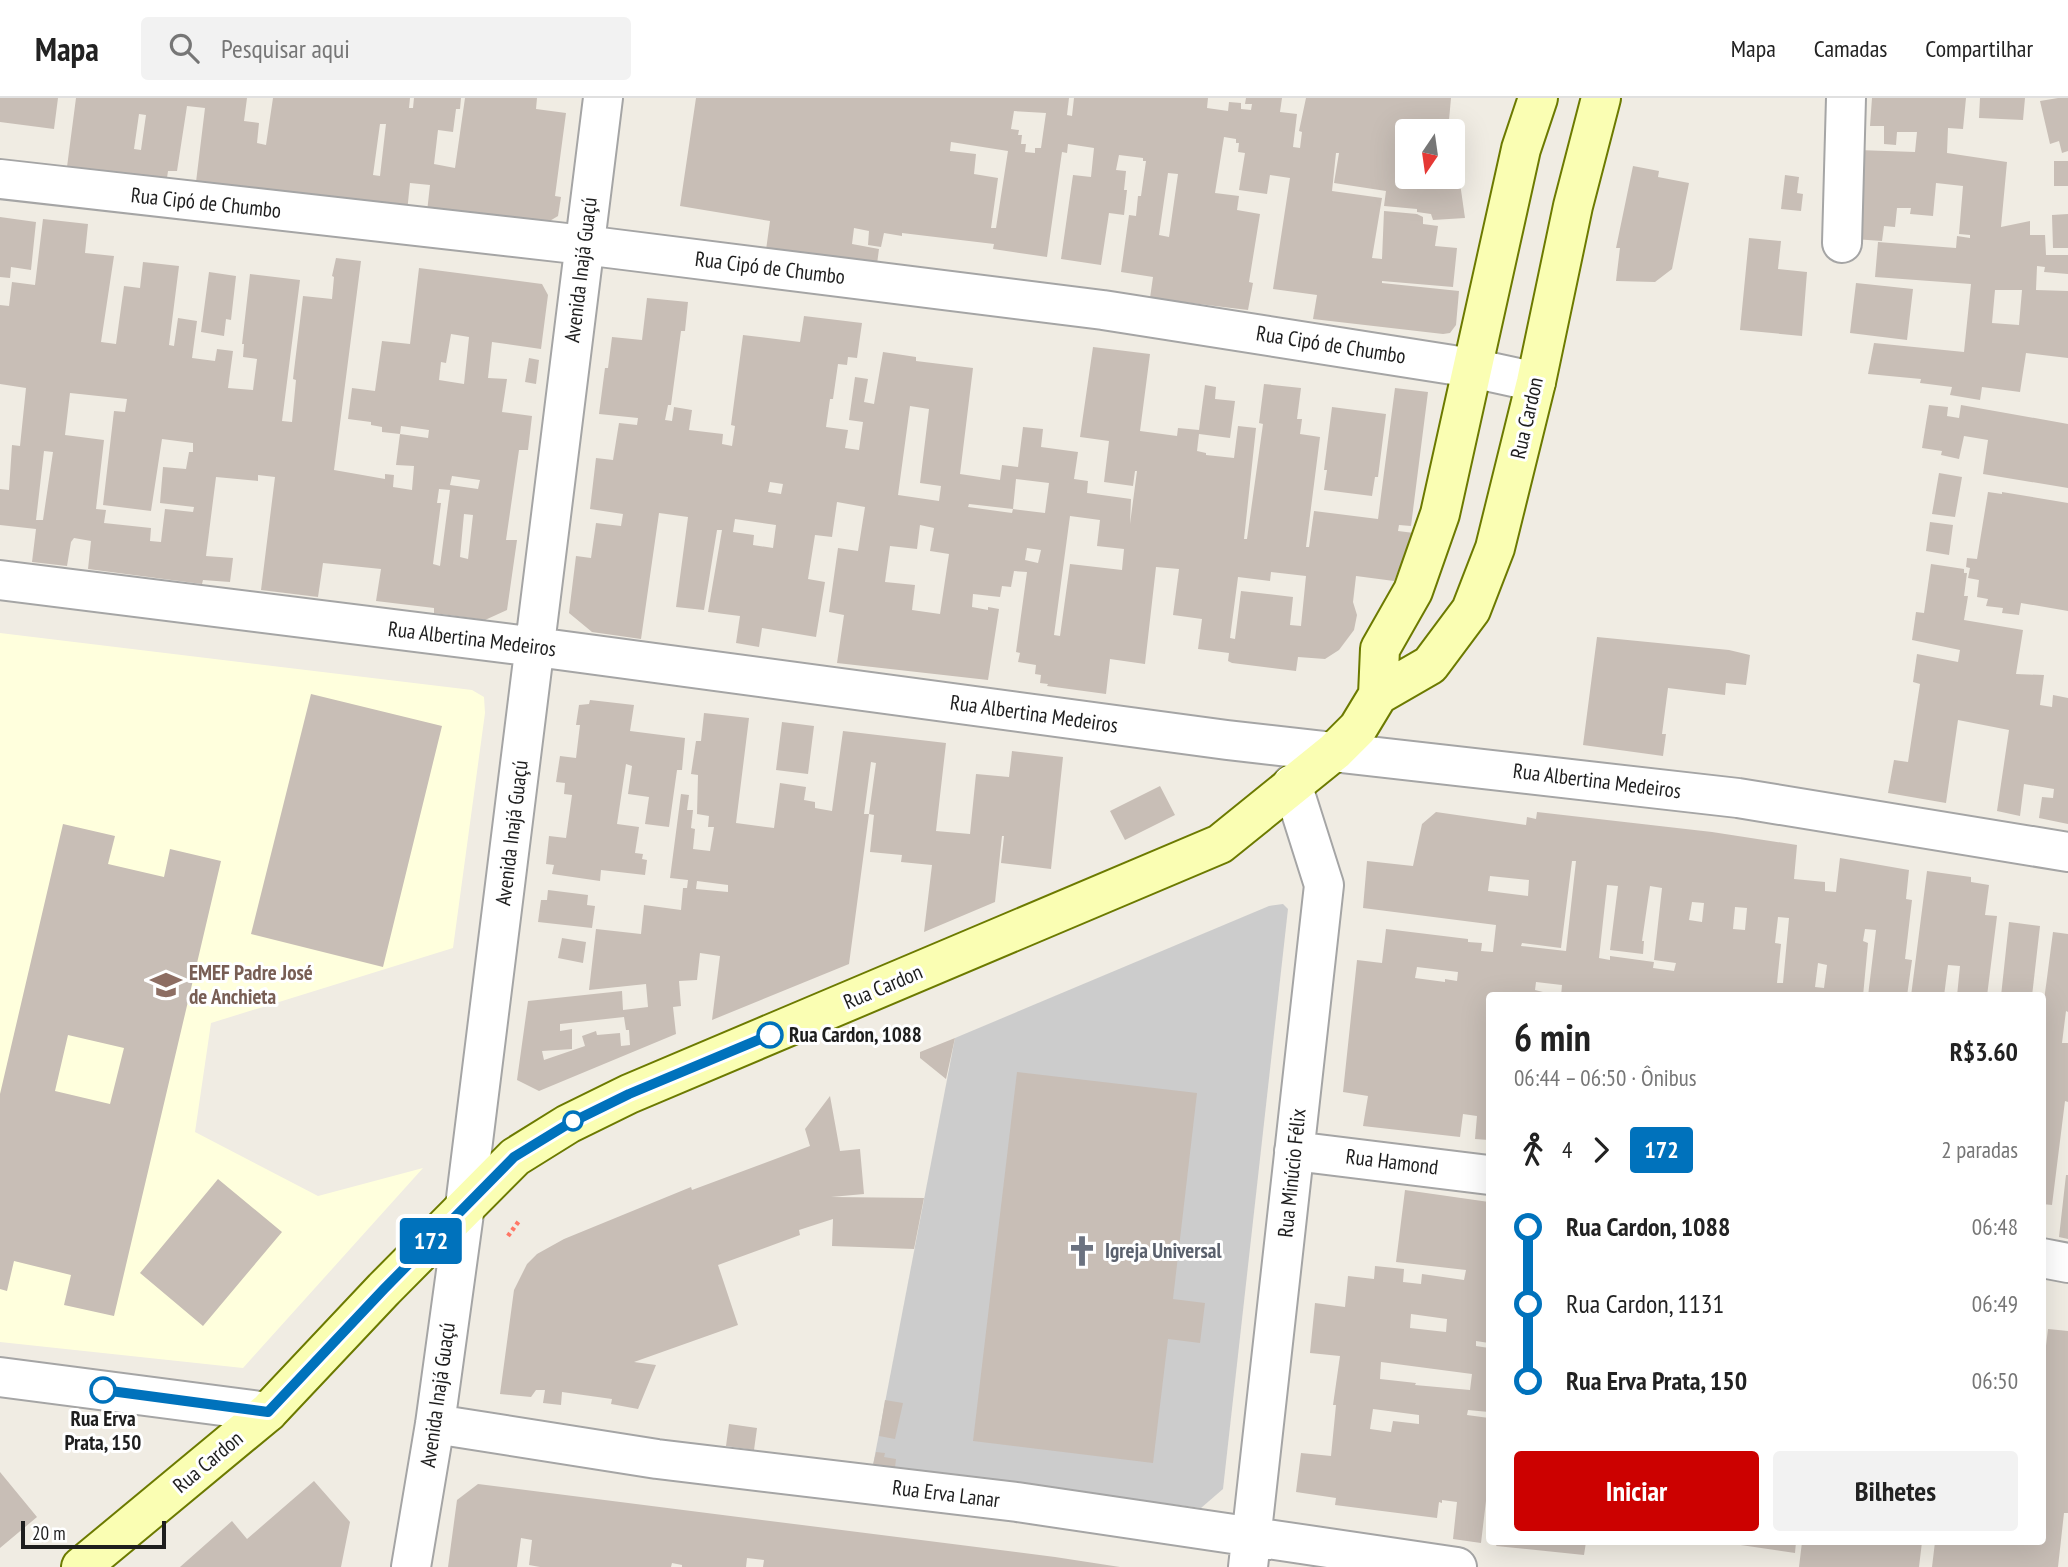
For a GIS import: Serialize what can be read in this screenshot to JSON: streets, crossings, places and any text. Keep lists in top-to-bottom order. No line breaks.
{"streets":{"street":["Rua Cipó de Chumbo","Avenida Inajá Guaçú","Rua Cardon","Rua Albertina Medeiros","Rua Hamond","Rua Minúcio Félix","Rua Erva Lanar"]},"crossings":[["Rua Cipó de Chumbo","Avenida Inajá Guaçú"],["Rua Cipó de Chumbo","Rua Cardon"],["Avenida Inajá Guaçú","Rua Cardon"],["Avenida Inajá Guaçú","Rua Albertina Medeiros"],["Avenida Inajá Guaçú","Rua Erva Lanar"],["Rua Cardon","Rua Albertina Medeiros"],["Rua Cardon","Rua Minúcio Félix"],["Rua Hamond","Rua Minúcio Félix"],["Rua Minúcio Félix","Rua Erva Lanar"]],"places":{"school or university":["EMEF Padre José de Anchieta"],"other":["Rua Cardon, 1088","Rua Erva Prata, 150"],"church":["Igreja Universal"]},"lines":["bus line 172"],"scale_bar":"20 m","north":"bottom","page":{"header":"Mapa","search":"Pesquisar aqui","nav":["Mapa","Camadas","Compartilhar"],"on_map":"172","heading":["6 min","06:44 – 06:50 · Ônibus","R$3.60"],"legs":["4","172","2 paradas"],"list":[{"name":"Rua Cardon, 1088","value":"06:48"},{"name":"Rua Cardon, 1131","value":"06:49"},{"name":"Rua Erva Prata, 150","value":"06:50"}],"buttons":["Iniciar","Bilhetes"],"scale":"20 m"}}
